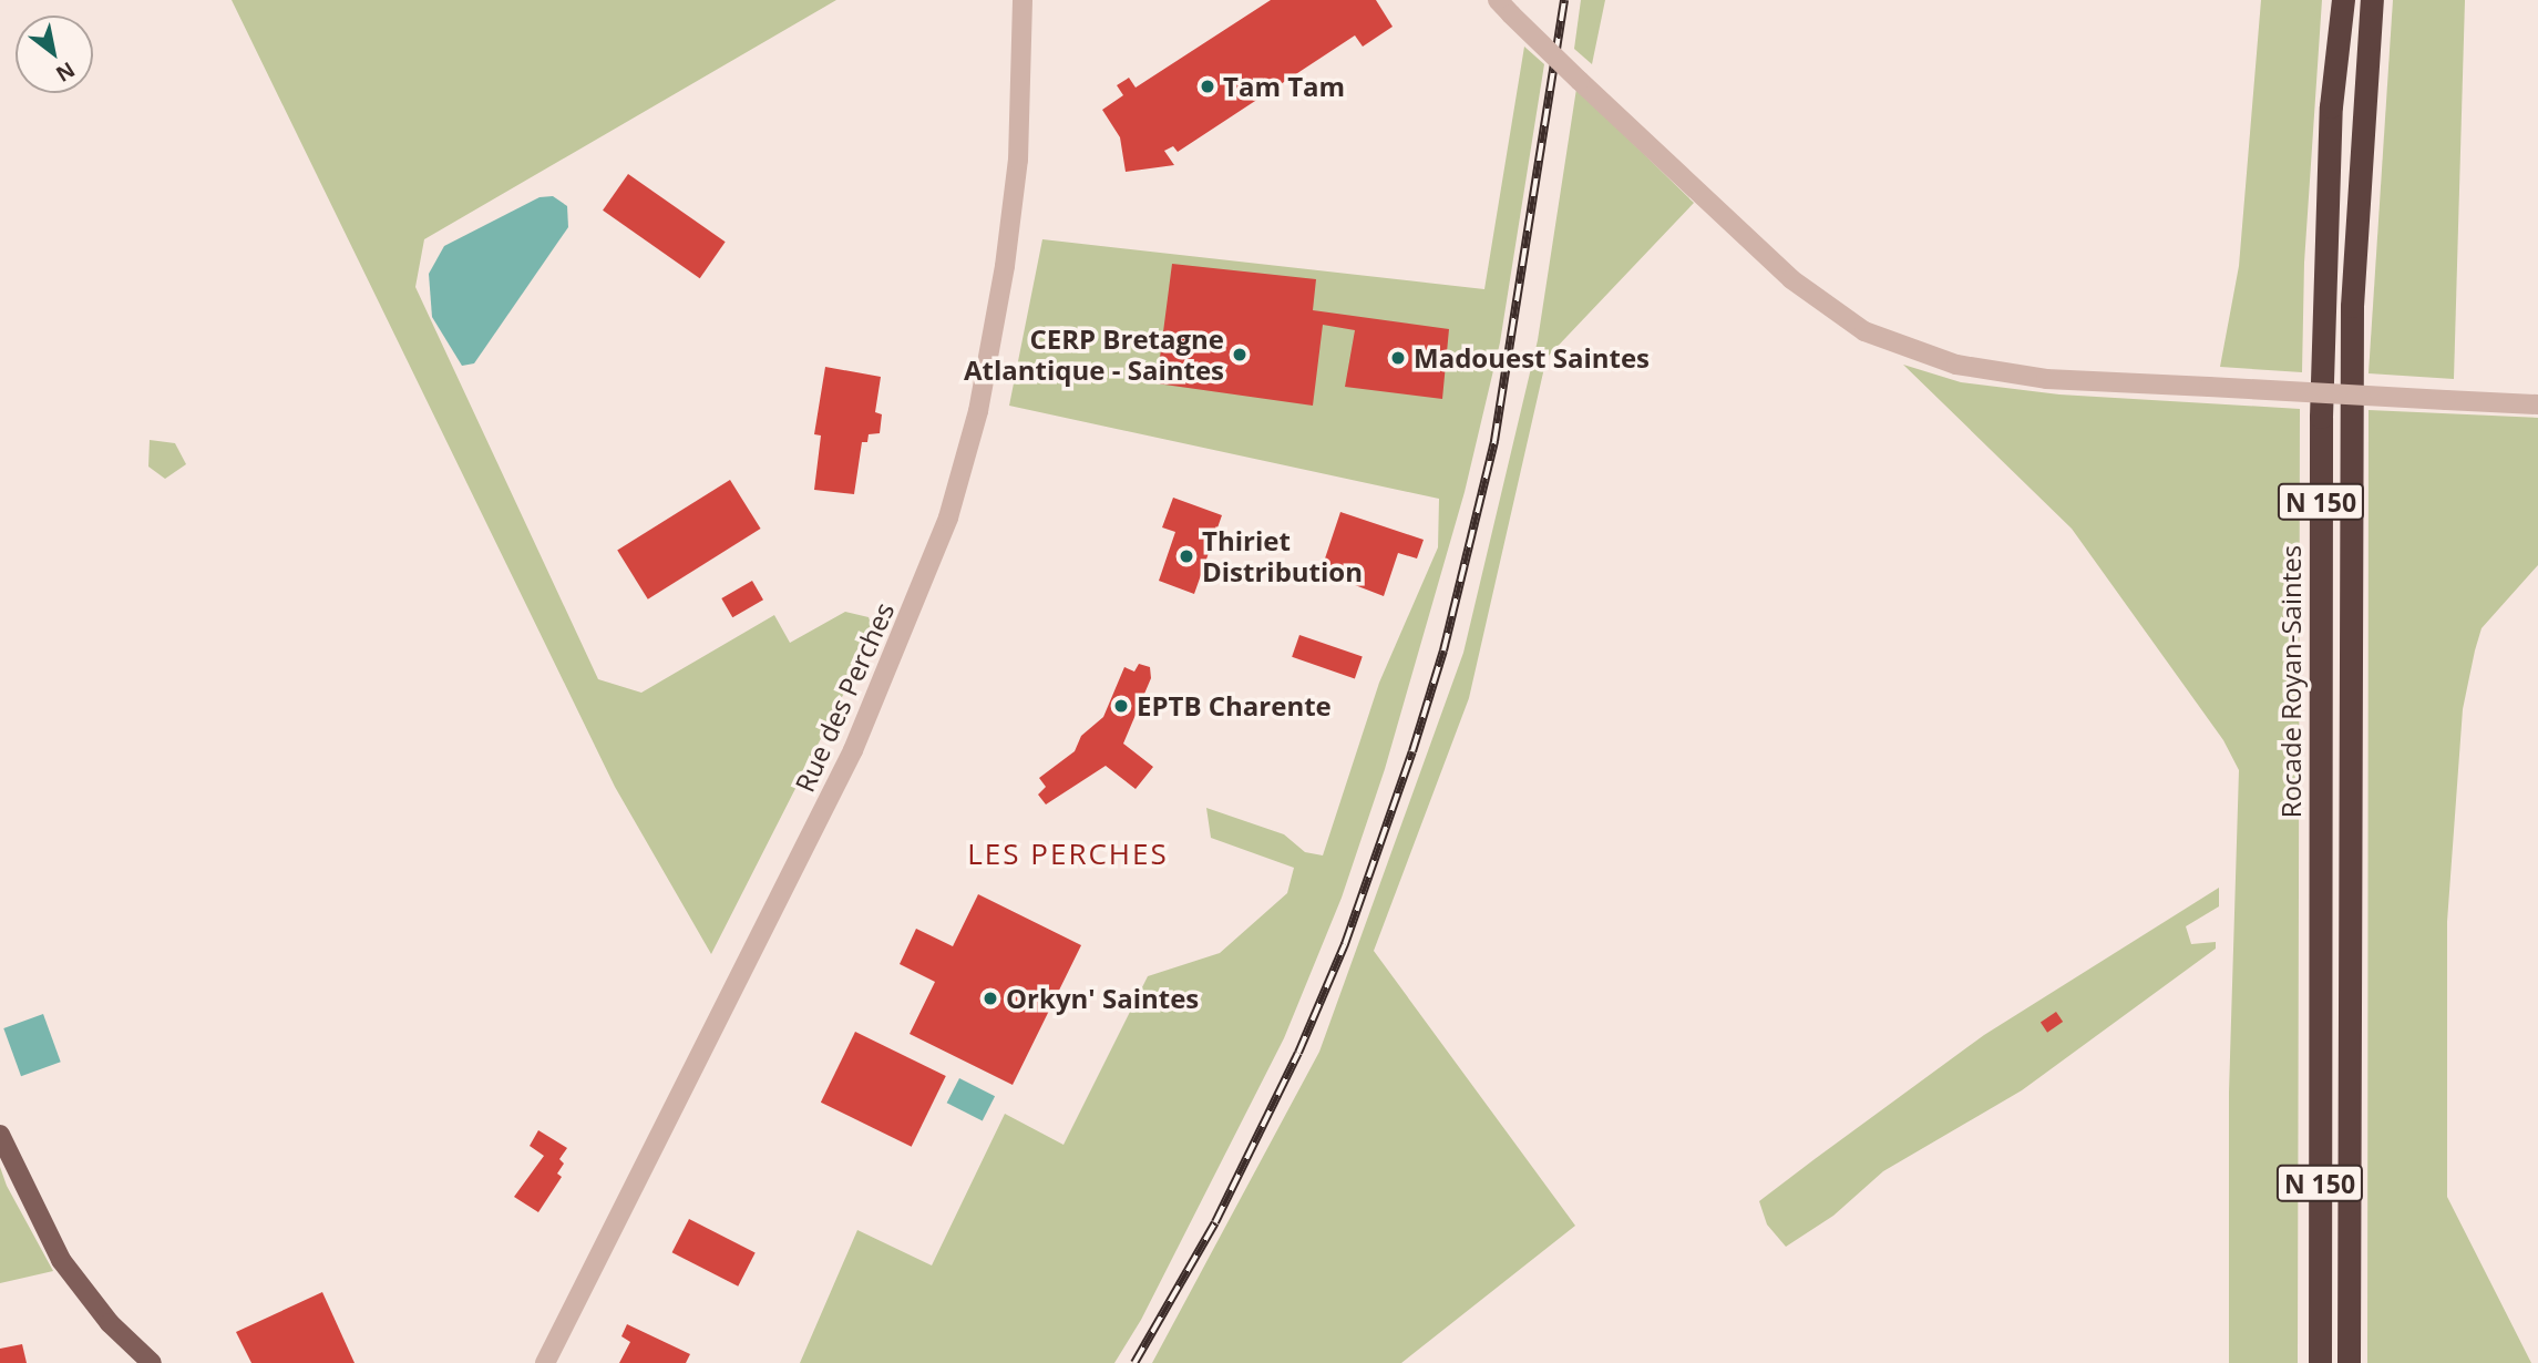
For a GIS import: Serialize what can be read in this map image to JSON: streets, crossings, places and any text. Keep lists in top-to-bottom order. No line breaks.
{"streets":{"highway":["N 150","Rocade Royan-Saintes"],"street":["Rue des Perches"]},"districts":["LES PERCHES"],"places":["Tam Tam","CERP Bretagne Atlantique - Saintes","Madouest Saintes","Thiriet Distribution","EPTB Charente","Orkyn' Saintes"],"north":"bottom right"}
